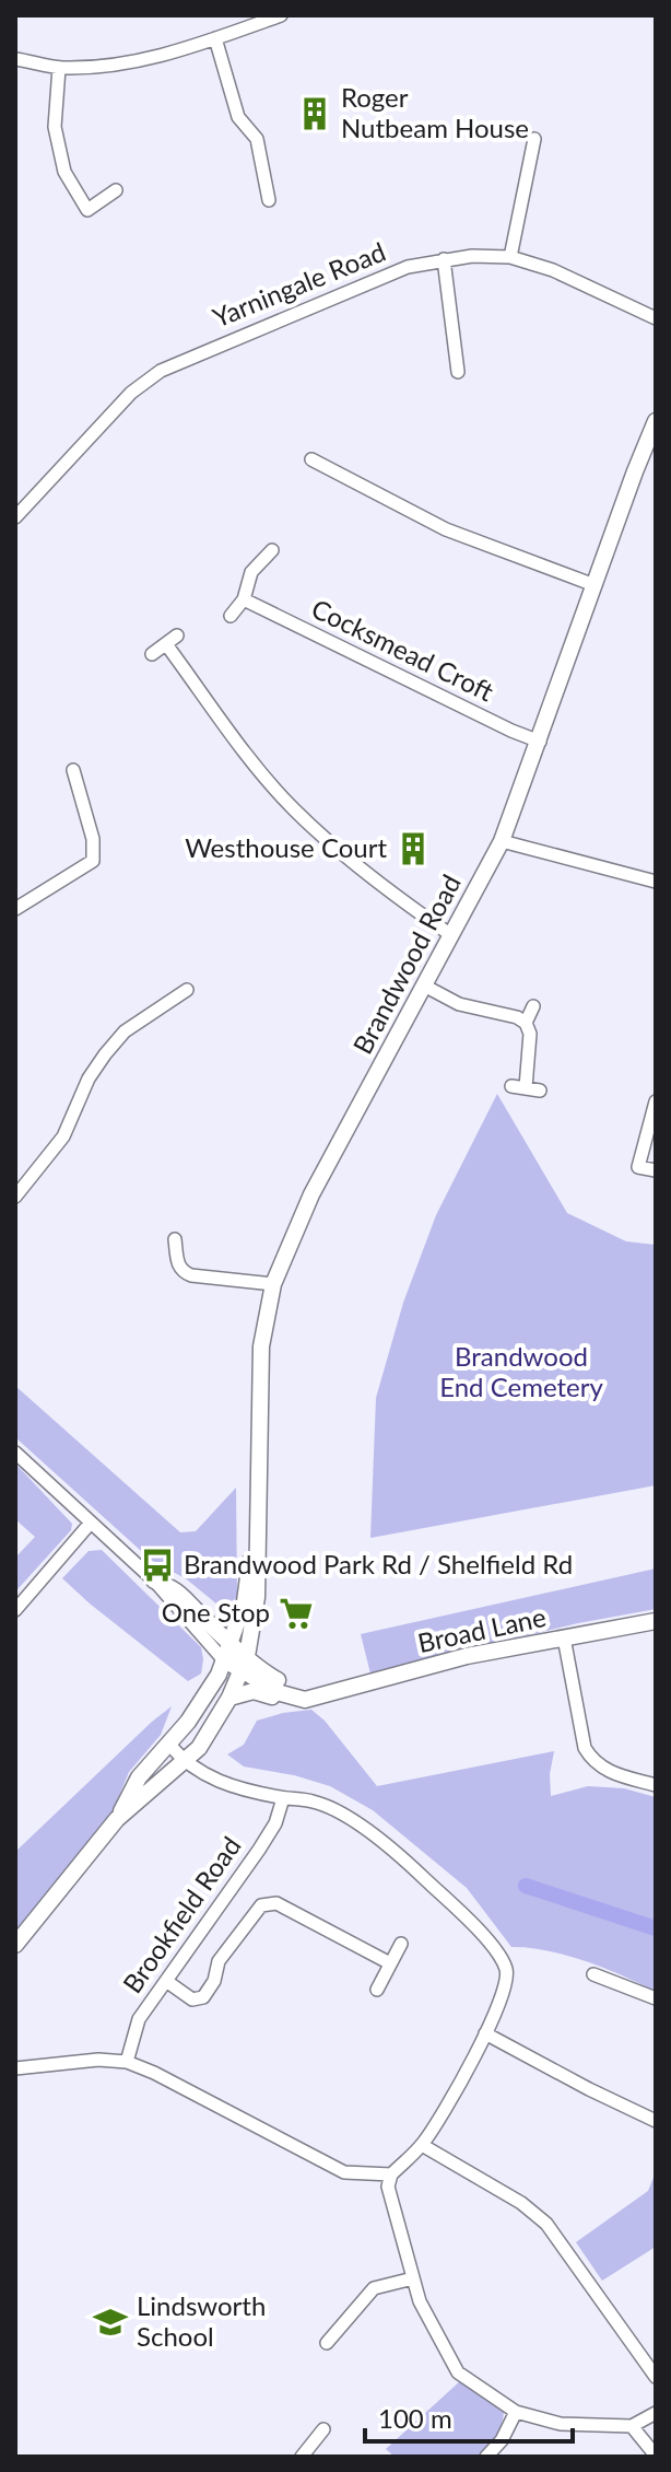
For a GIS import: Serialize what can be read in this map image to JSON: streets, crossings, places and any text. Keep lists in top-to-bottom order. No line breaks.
{"streets":{"street":["Yarningale Road","Cocksmead Croft","Brandwood Road","Broad Lane","Brookfield Road"]},"crossings":[["Cocksmead Croft","Brandwood Road"]],"parks":["Brandwood End Cemetery"],"places":{"building":["Roger Nutbeam House","Westhouse Court"],"bus stop":["Brandwood Park Rd / Shelfield Rd"],"supermarket":["One Stop"],"school or university":["Lindsworth School"]},"scale_bar":"100 m"}
